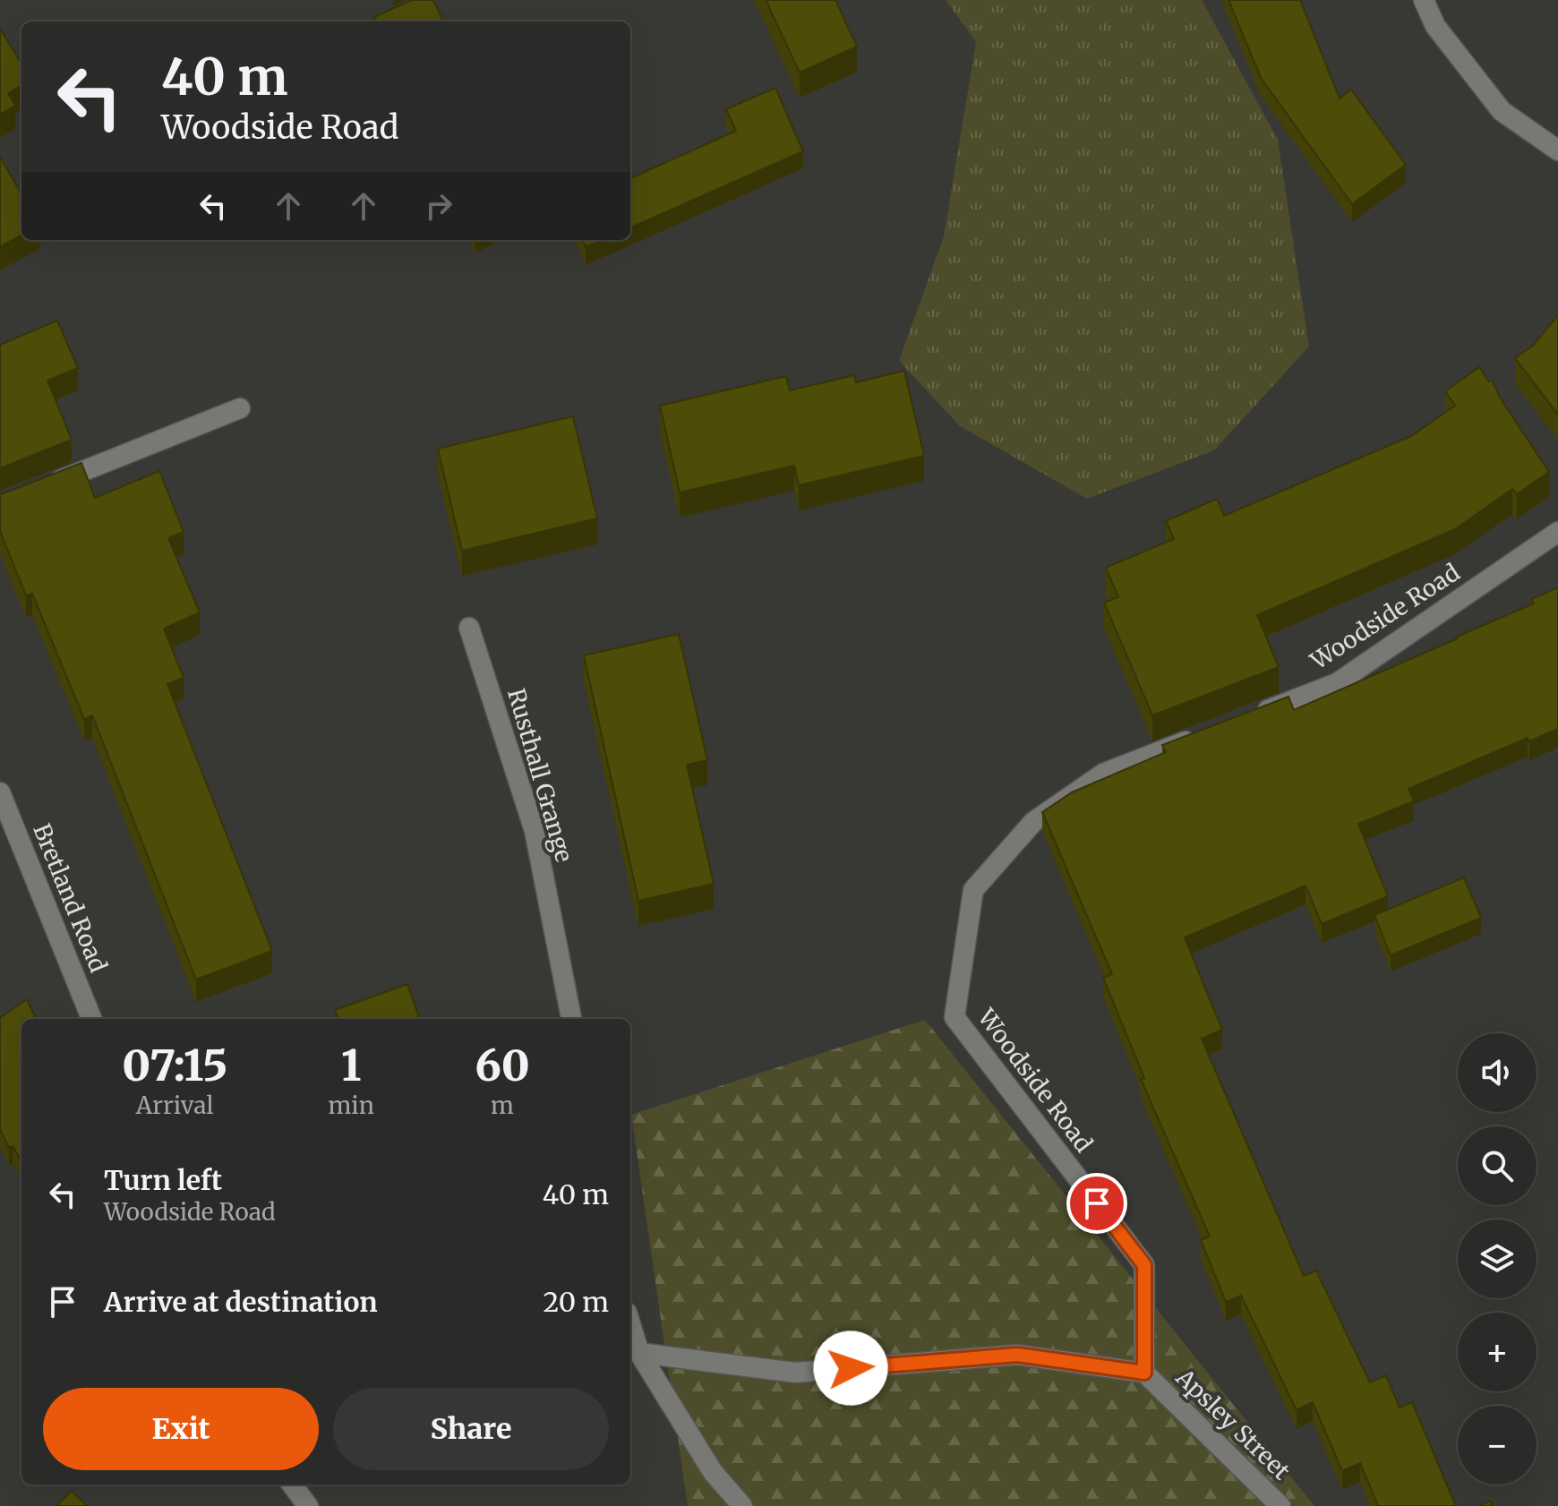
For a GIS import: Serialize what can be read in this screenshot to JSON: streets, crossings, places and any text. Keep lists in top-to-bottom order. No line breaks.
{"streets":{"street":["Woodside Road","Rusthall Grange","Bretland Road","Apsley Street"]},"crossings":[["Woodside Road","Apsley Street"]],"page":{"turn":["40 m","Woodside Road"],"eta":["07:15","Arrival","1","min","60","m"],"map_buttons":["+","−"],"list":[{"name":"Turn left","note":"Woodside Road","value":"40 m"},{"name":"Arrive at destination","value":"20 m"}],"buttons":["Exit","Share"]}}
